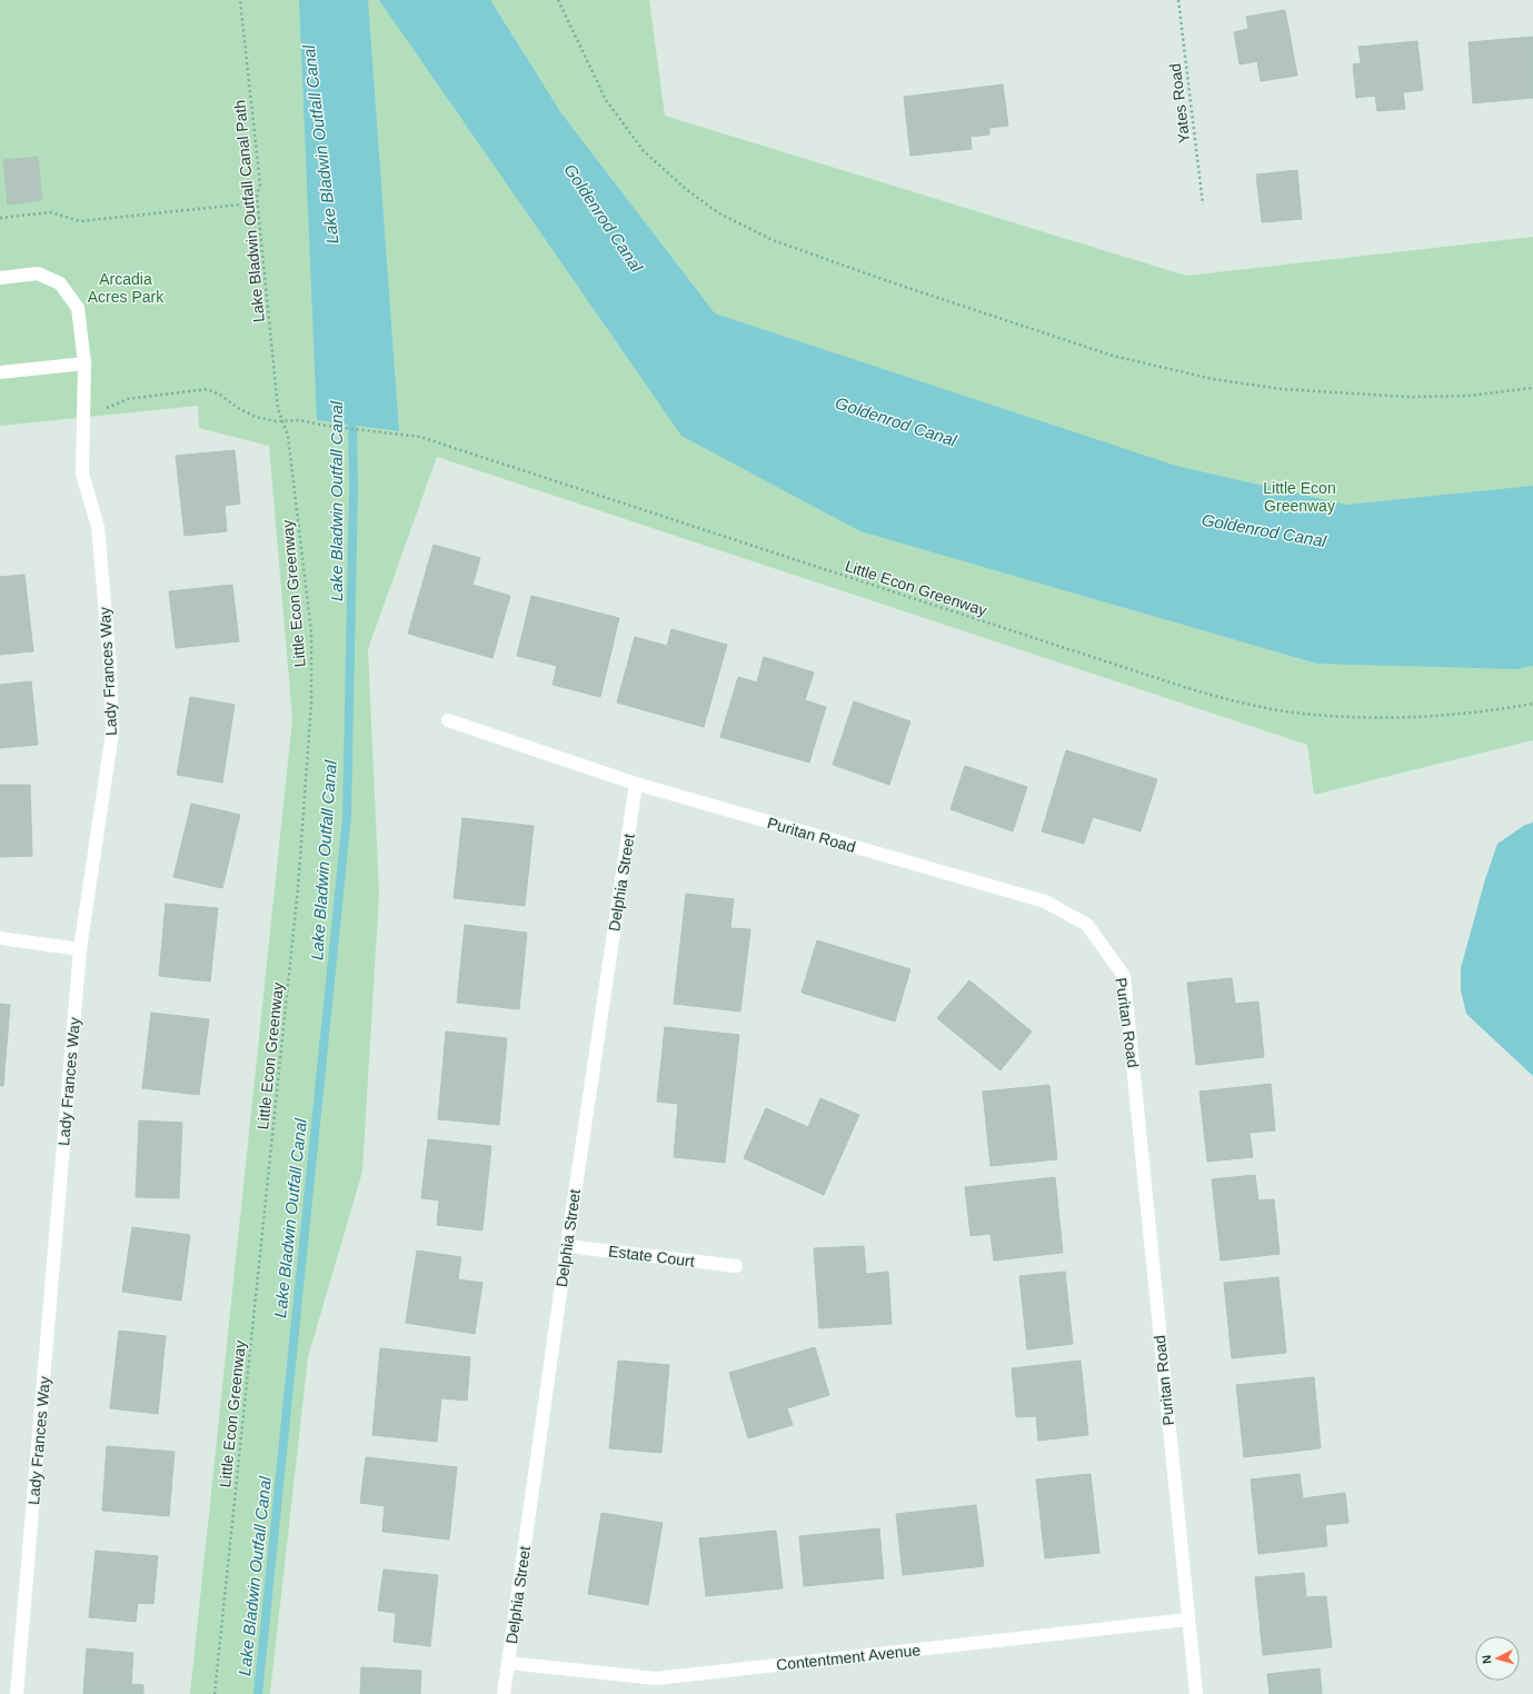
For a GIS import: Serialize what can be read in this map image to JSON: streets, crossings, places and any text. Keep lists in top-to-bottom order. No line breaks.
{"streets":{"street":["Lady Frances Way","Puritan Road","Delphia Street","Estate Court","Contentment Avenue"],"path":["Yates Road","Lake Bladwin Outfall Canal Path","Little Econ Greenway"]},"crossings":[["Lake Bladwin Outfall Canal Path","Little Econ Greenway"],["Little Econ Greenway","Lady Frances Way"],["Puritan Road","Delphia Street"],["Puritan Road","Contentment Avenue"],["Delphia Street","Estate Court"],["Delphia Street","Contentment Avenue"]],"water":["Lake Bladwin Outfall Canal","Goldenrod Canal"],"parks":["Arcadia Acres Park","Little Econ Greenway"],"north":"left"}
